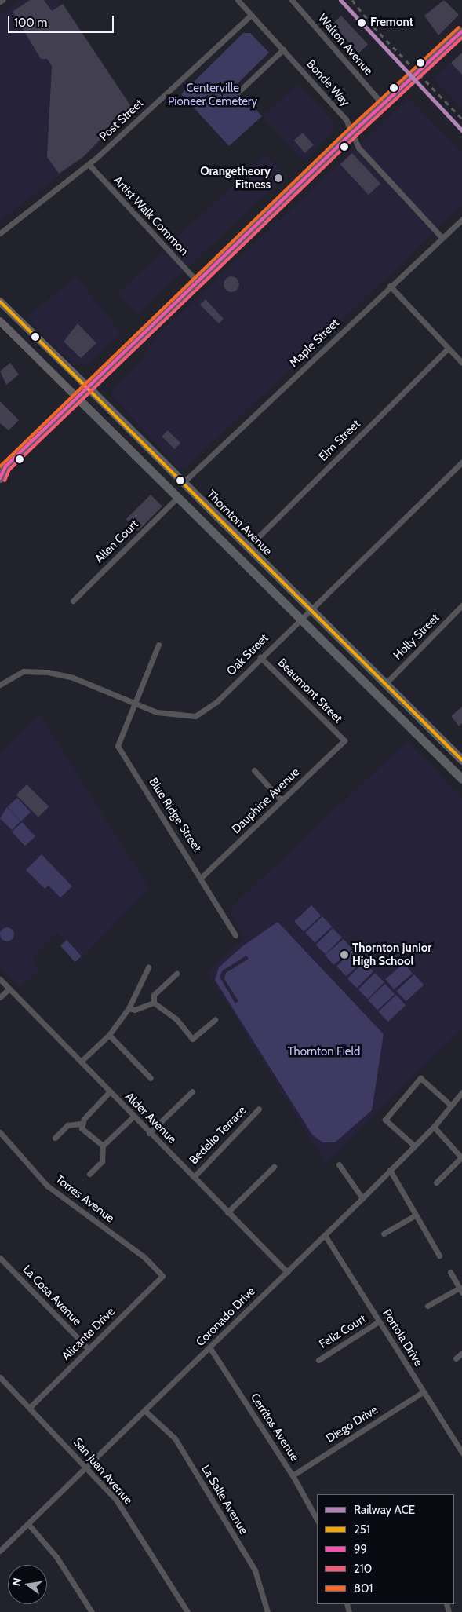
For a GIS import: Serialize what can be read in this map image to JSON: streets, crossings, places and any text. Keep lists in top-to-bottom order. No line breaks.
{"streets":{"main road":["Thornton Avenue"],"street":["Walton Avenue","Bonde Way","Post Street","Artist Walk Common","Maple Street","Elm Street","Allen Court","Holly Street","Oak Street","Beaumont Street","Dauphine Avenue","Blue Ridge Street","Alder Avenue","Bedelio Terrace","Torres Avenue","La Cosa Avenue","Coronado Drive","Feliz Court","Alicante Drive","Portola Drive","Diego Drive","Cerritos Avenue","San Juan Avenue","La Salle Avenue"]},"crossings":[["Bonde Way","Post Street"],["Bonde Way","Maple Street"],["Post Street","Artist Walk Common"],["Maple Street","Thornton Avenue"],["Elm Street","Thornton Avenue"],["Thornton Avenue","Holly Street"],["Thornton Avenue","Oak Street"],["Oak Street","Beaumont Street"],["Oak Street","Blue Ridge Street"],["Beaumont Street","Dauphine Avenue"],["Dauphine Avenue","Blue Ridge Street"],["Alder Avenue","Bedelio Terrace"],["Alder Avenue","Coronado Drive"],["Torres Avenue","Alicante Drive"],["La Cosa Avenue","Alicante Drive"],["Coronado Drive","Portola Drive"],["Coronado Drive","Cerritos Avenue"],["Coronado Drive","San Juan Avenue"],["Coronado Drive","La Salle Avenue"],["Feliz Court","Portola Drive"],["Alicante Drive","San Juan Avenue"],["Portola Drive","Diego Drive"],["Diego Drive","Cerritos Avenue"]],"parks":["Centerville Pioneer Cemetery","Thornton Field"],"places":["Fremont","Orangetheory Fitness","Thornton Junior High School"],"lines":["rail line ACE","transit line 801","transit line 99","transit line 210","transit line 251"],"legend":["Railway ACE","251","99","210","801"],"scale_bar":"100 m","north":"left"}
